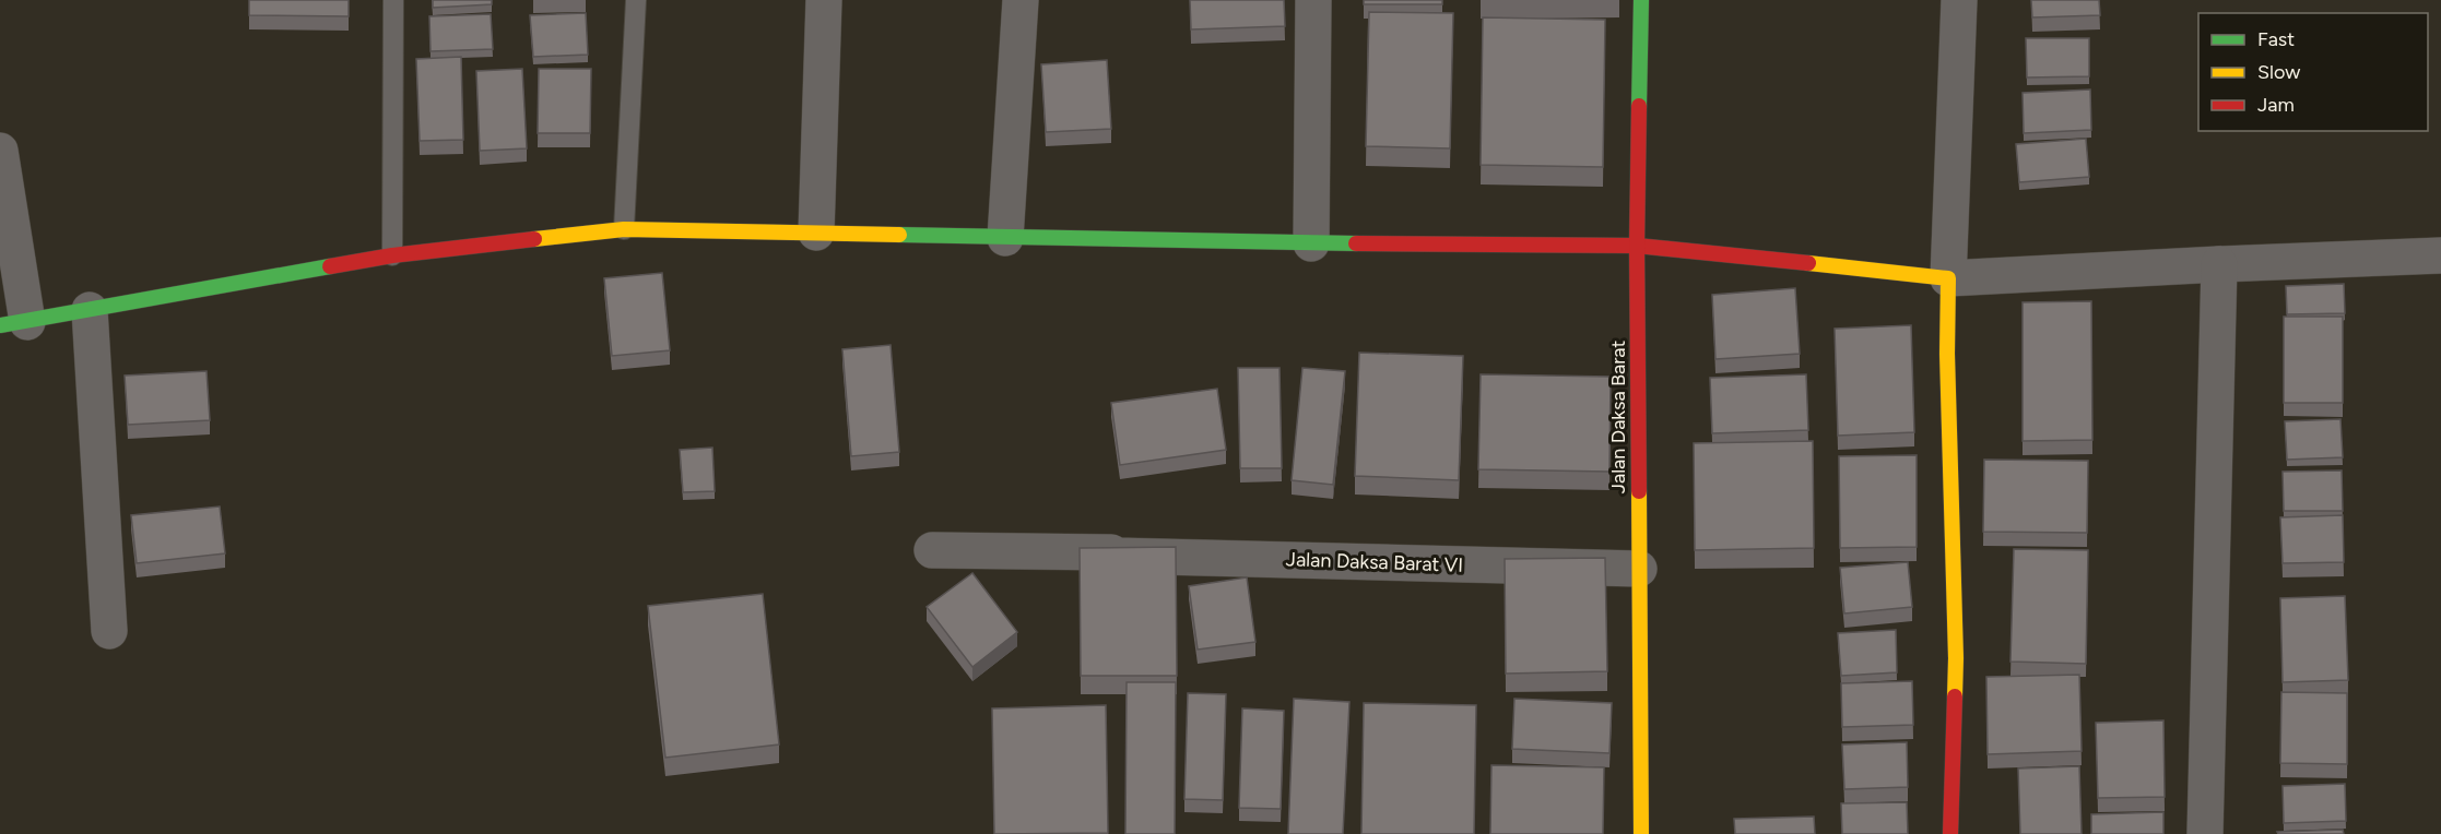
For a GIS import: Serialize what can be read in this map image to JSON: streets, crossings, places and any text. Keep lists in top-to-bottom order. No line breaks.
{"streets":{"street":["Jalan Daksa Barat","Jalan Daksa Barat VI"]},"crossings":[["Jalan Daksa Barat","Jalan Daksa Barat VI"]],"legend":["Fast","Slow","Jam"]}
